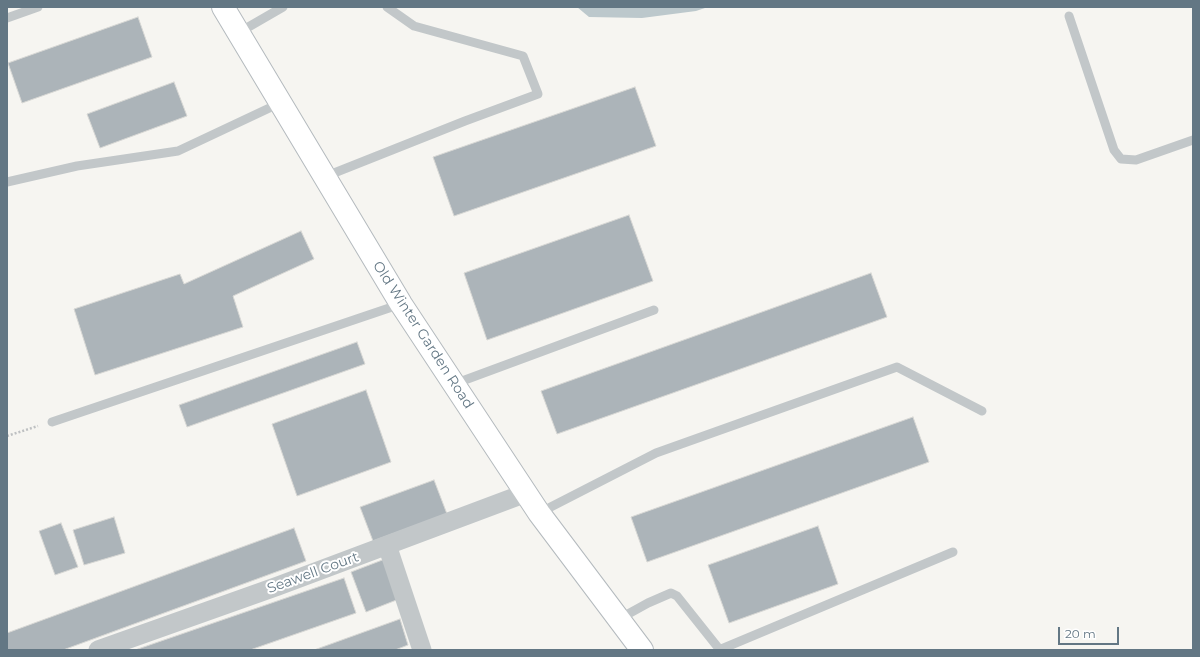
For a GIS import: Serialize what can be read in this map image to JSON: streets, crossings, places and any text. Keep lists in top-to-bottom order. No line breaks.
{"streets":{"main road":["Old Winter Garden Road"],"street":["Seawell Court"]},"crossings":[["Old Winter Garden Road","Seawell Court"]],"scale_bar":"20 m"}
